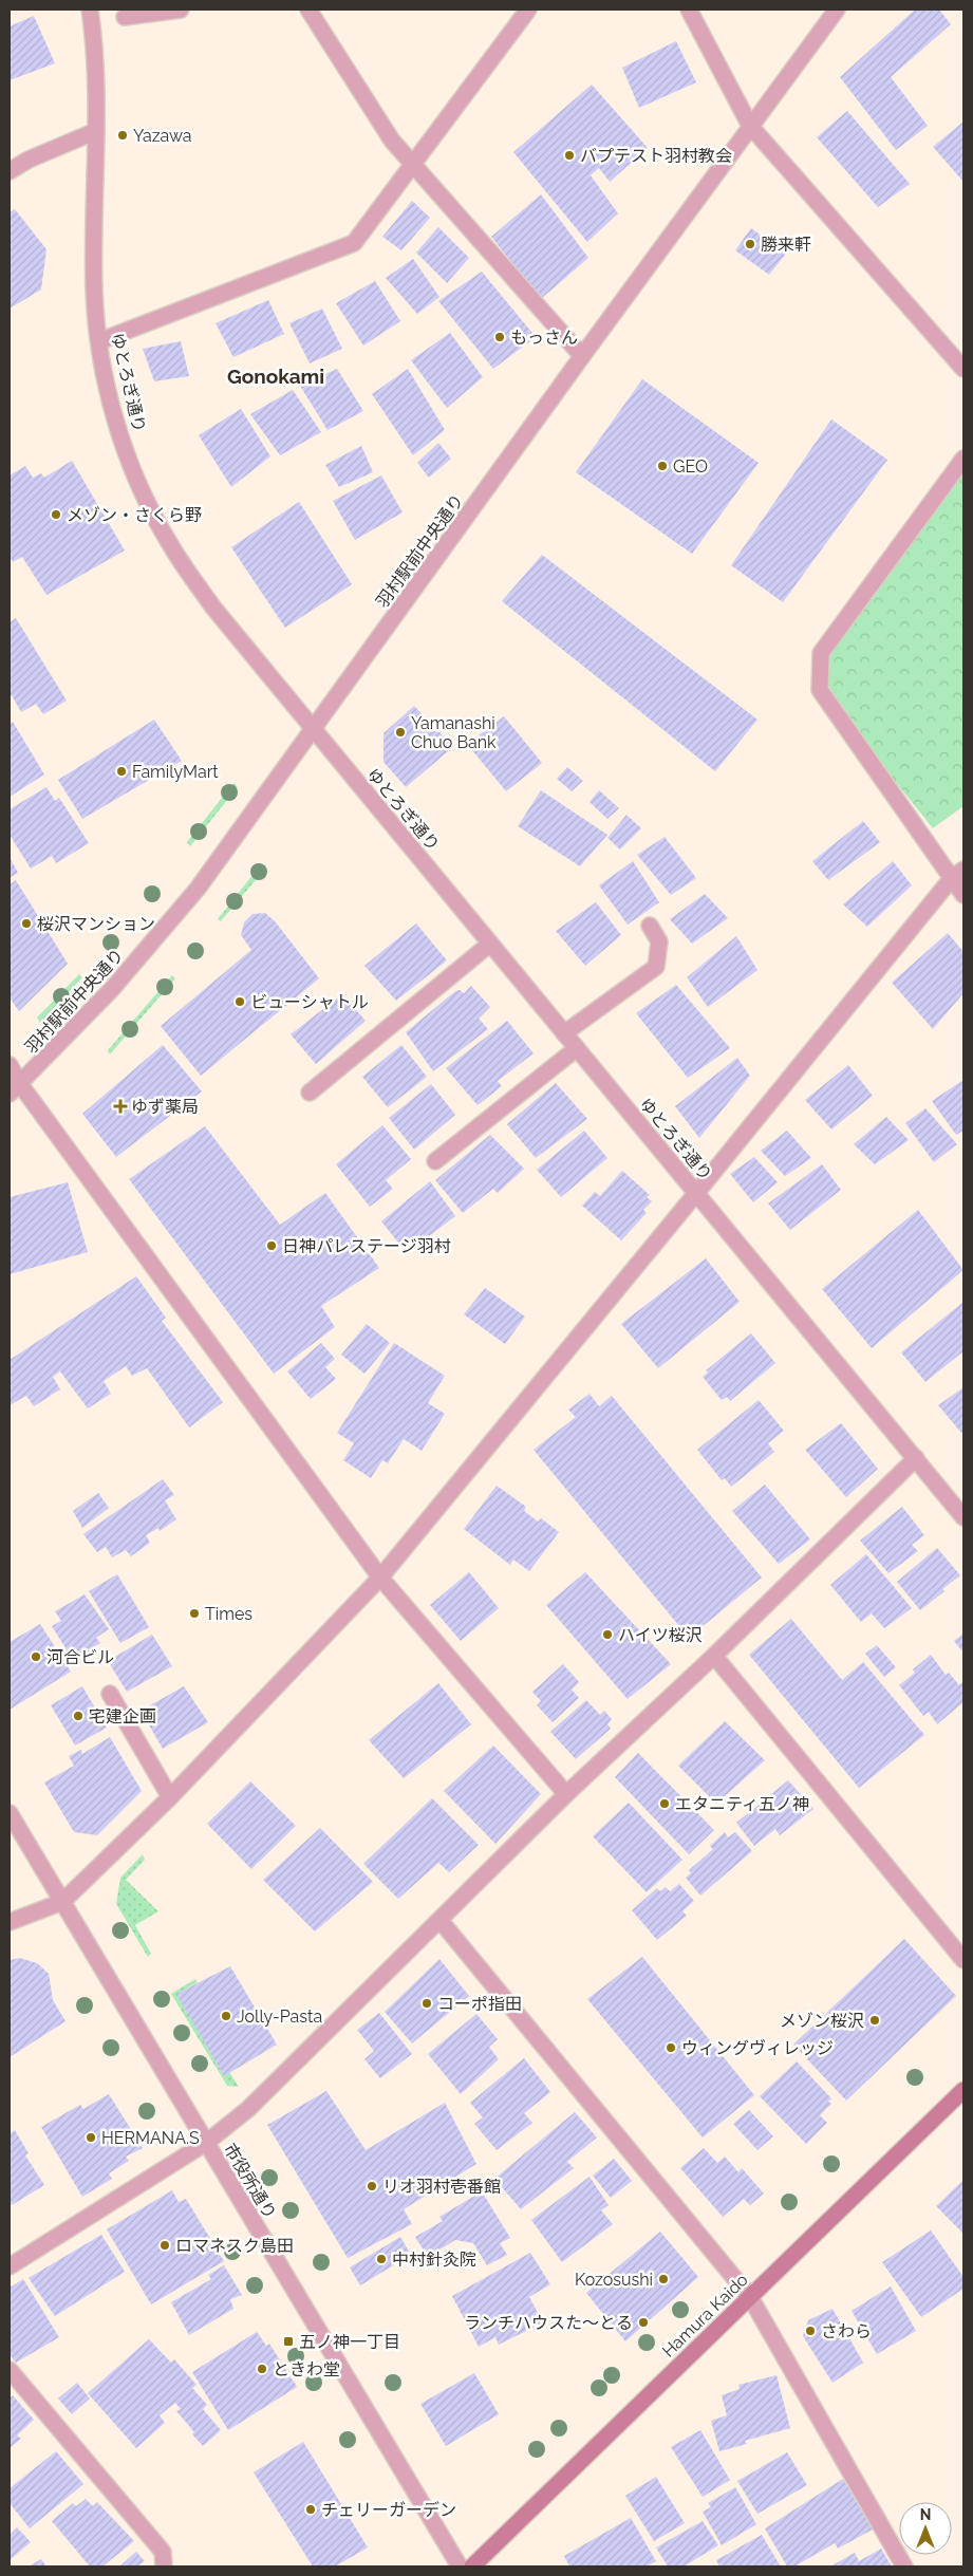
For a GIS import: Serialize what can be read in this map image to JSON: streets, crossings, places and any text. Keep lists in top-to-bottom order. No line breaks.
{"streets":{"main road":["Hamura Kaido"],"street":["ゆとろぎ通り","羽村駅前中央通り","市役所通り"]},"crossings":[["ゆとろぎ通り","羽村駅前中央通り"]],"districts":["Gonokami"],"places":{"other":["Yazawa","バプテスト羽村教会","勝来軒","もっさん","GEO","メゾン・さくら野","Yamanashi Chuo Bank","FamilyMart","桜沢マンション","ビューシャトル","日神パレステージ羽村","Times","ハイツ桜沢","河合ビル","宅建企画","エタニティ五ノ神","コーポ指田","Jolly-Pasta","メゾン桜沢","ウィングヴィレッジ","HERMANA.S","リオ羽村壱番館","ロマネスク島田","中村針灸院","Kozosushi","ランチハウスた〜とる","さわら","ときわ堂","チェリーガーデン"],"health":["ゆず薬局"],"transit":["五ノ神一丁目"]},"north":"top"}
